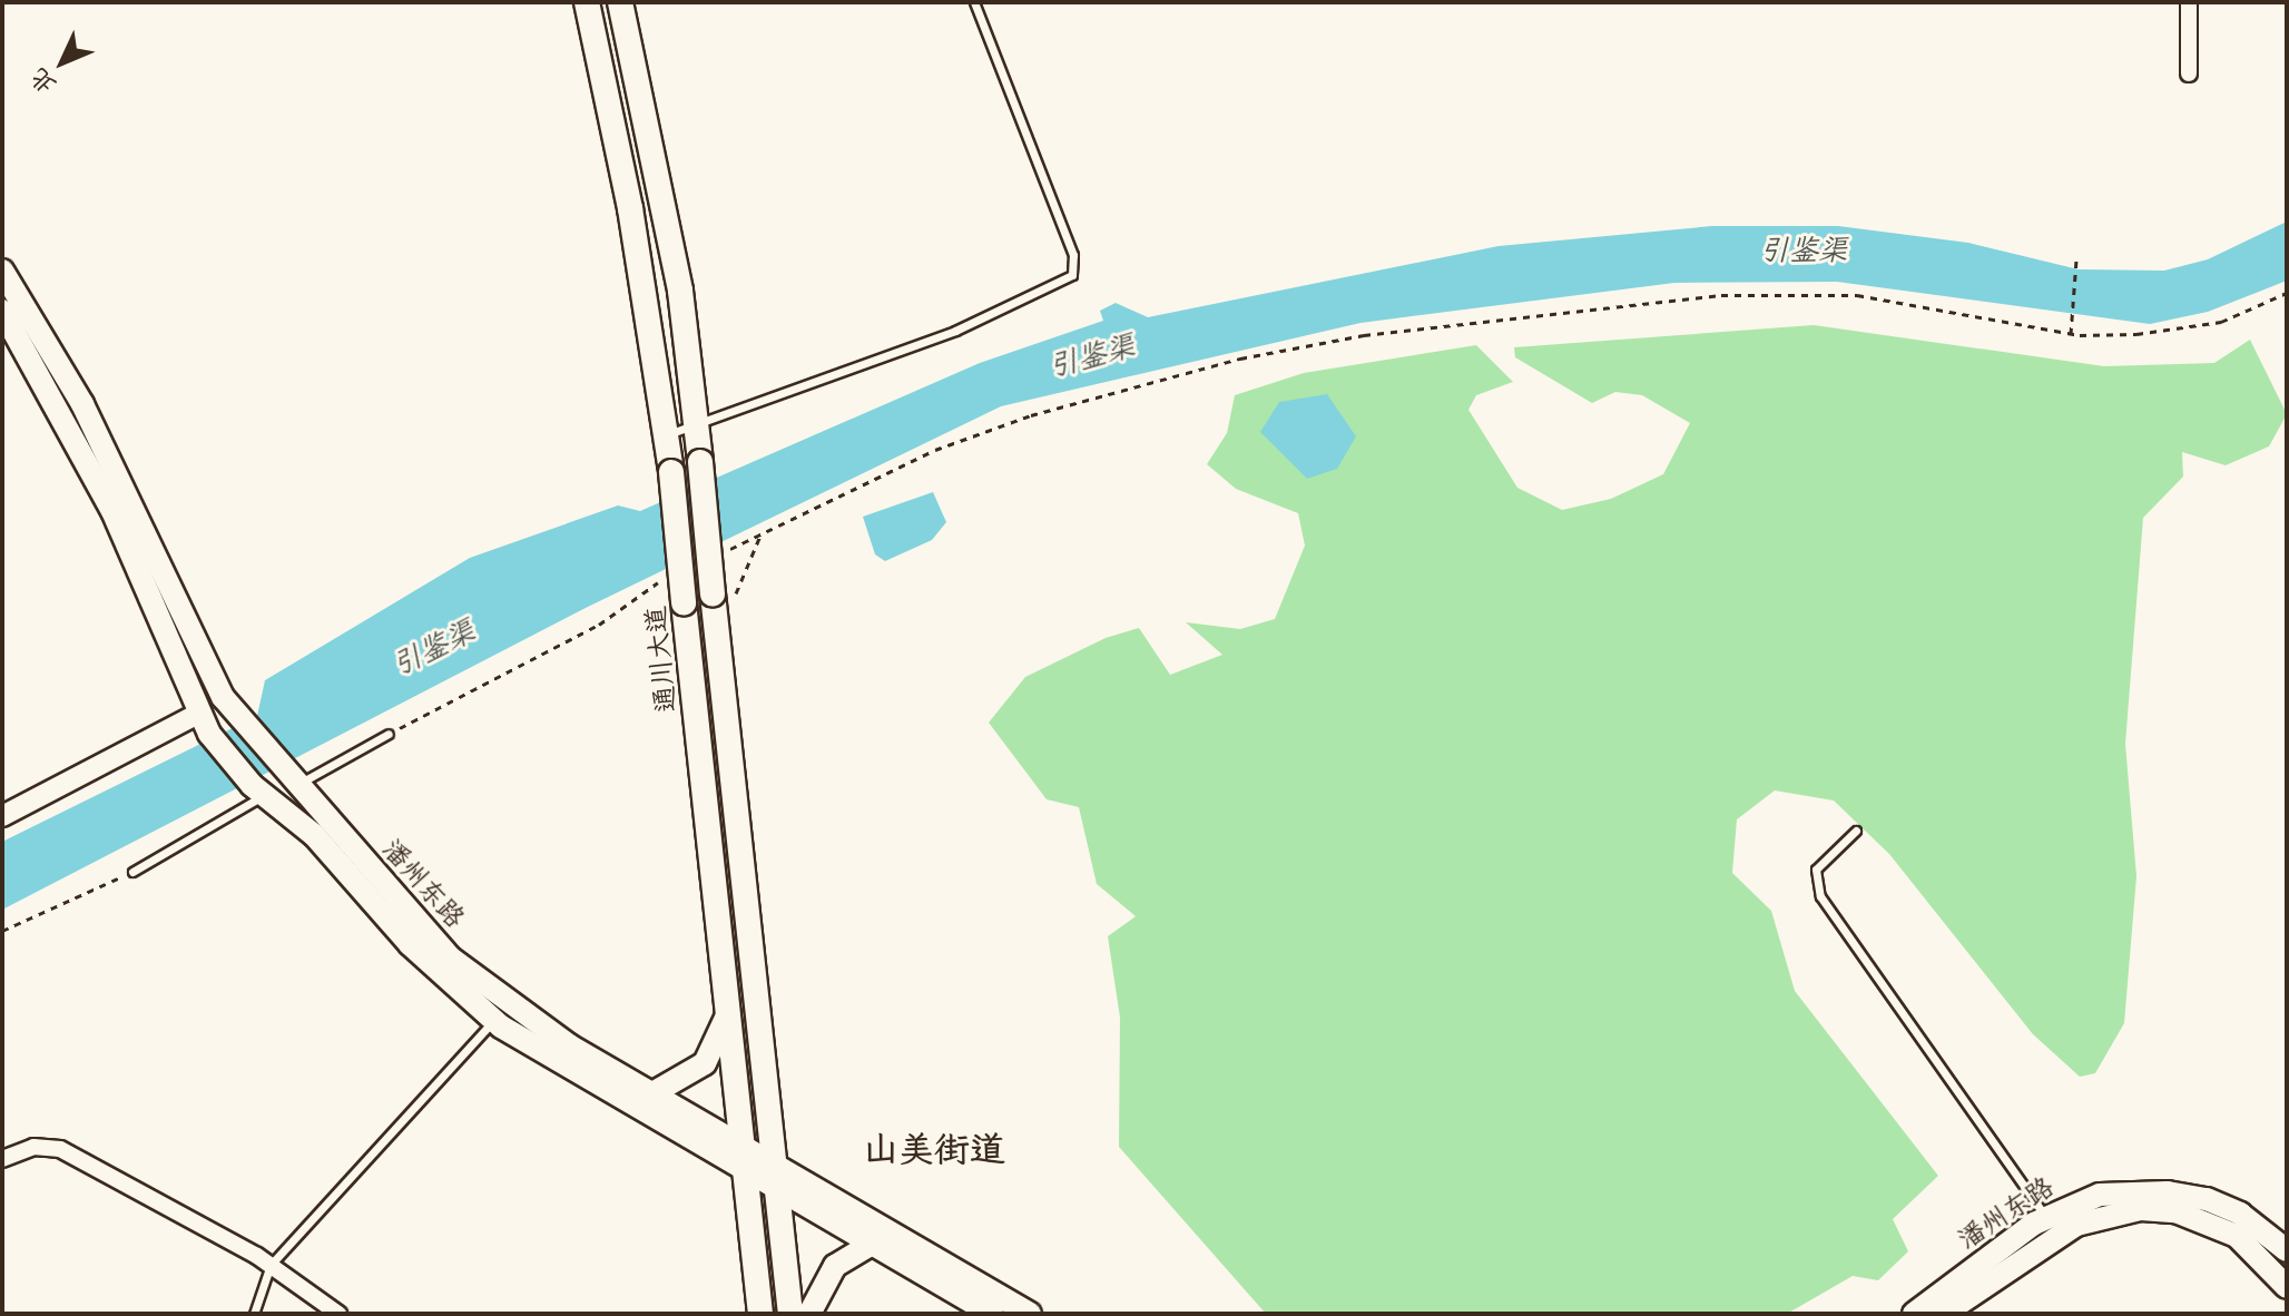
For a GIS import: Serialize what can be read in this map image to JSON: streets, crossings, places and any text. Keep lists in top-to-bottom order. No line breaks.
{"streets":{"main road":["通川大道","潘州东路"]},"crossings":[["通川大道","潘州东路"]],"districts":["山美街道"],"water":["引鉴渠"],"north":"bottom left"}
